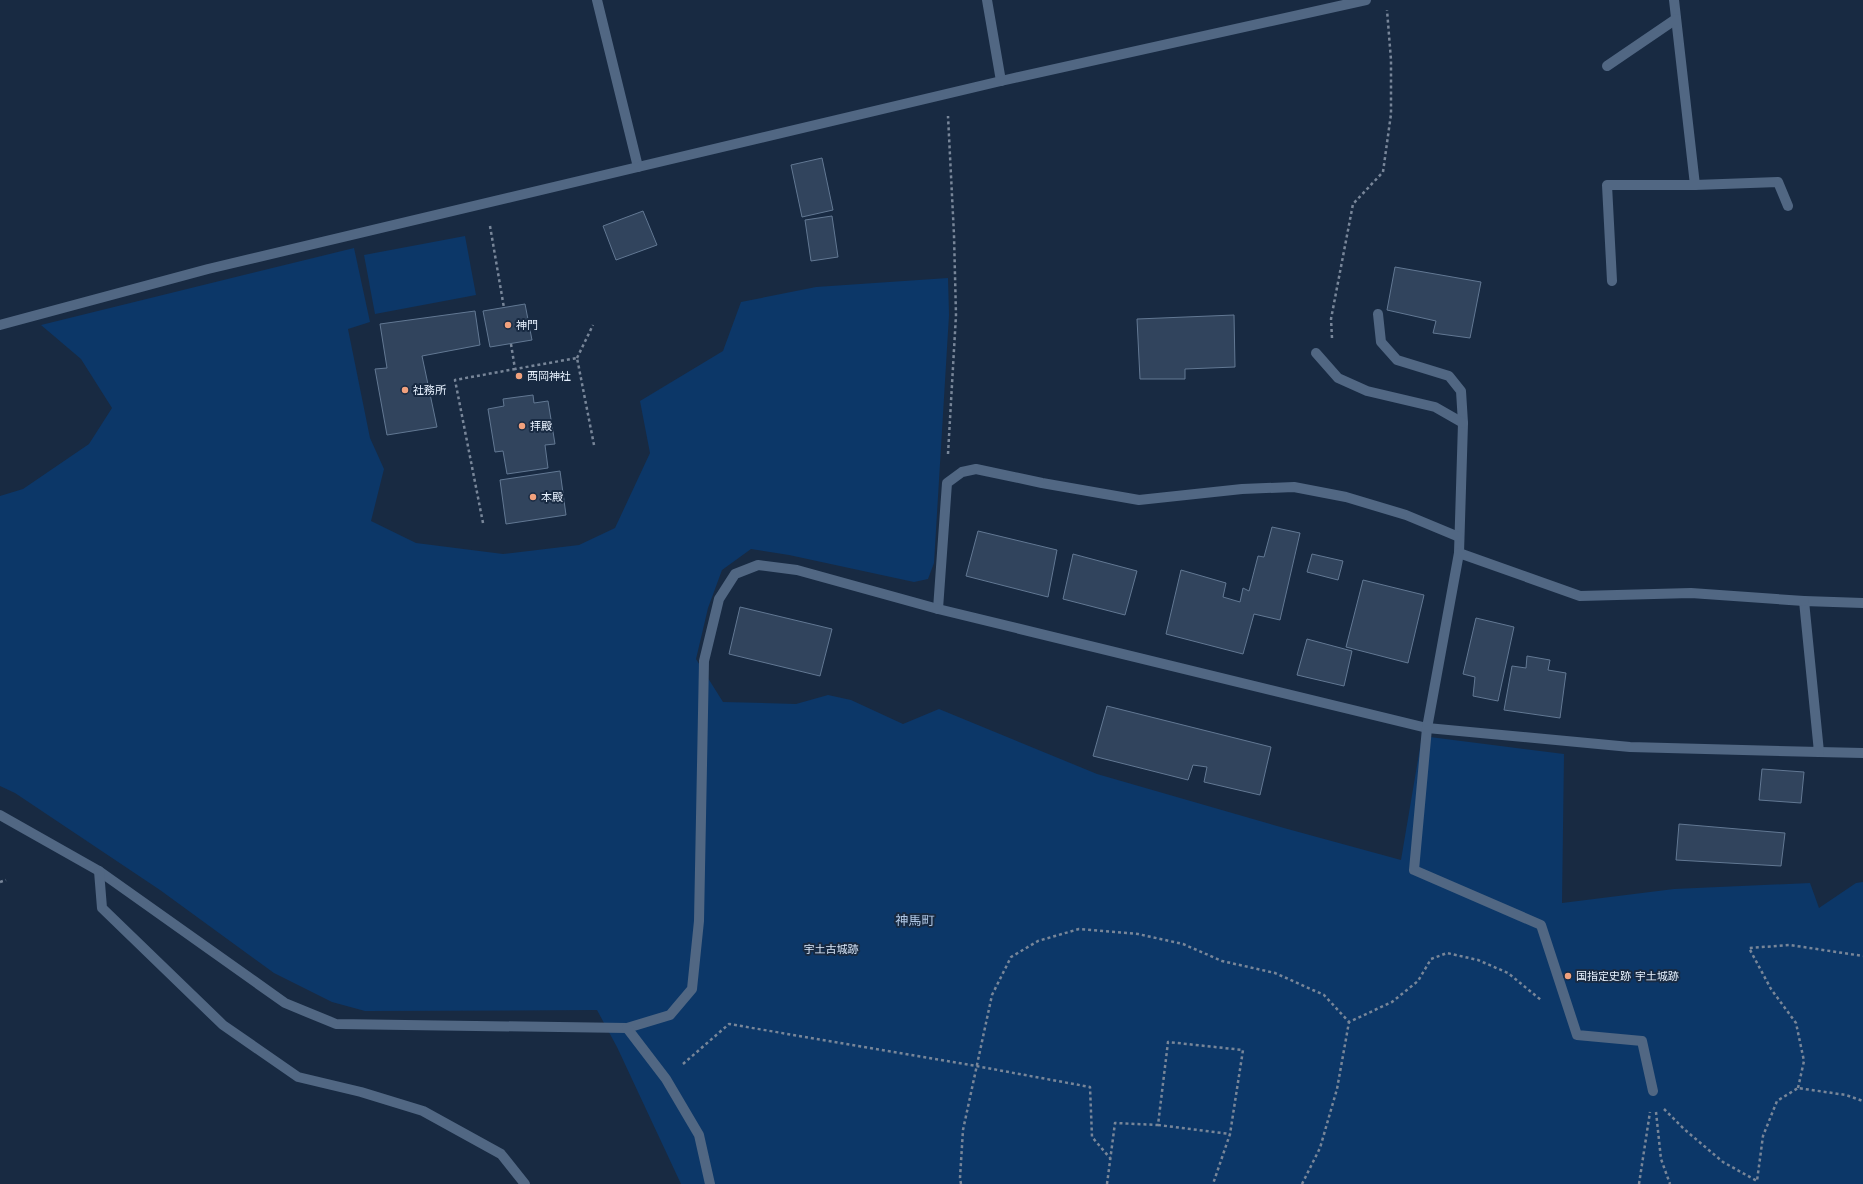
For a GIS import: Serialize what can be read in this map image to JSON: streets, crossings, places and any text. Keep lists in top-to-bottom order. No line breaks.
{"districts":["神馬町"],"parks":["宇土古城跡"],"places":["神門","西岡神社","社務所","拝殿","本殿","国指定史跡 宇土城跡"]}
